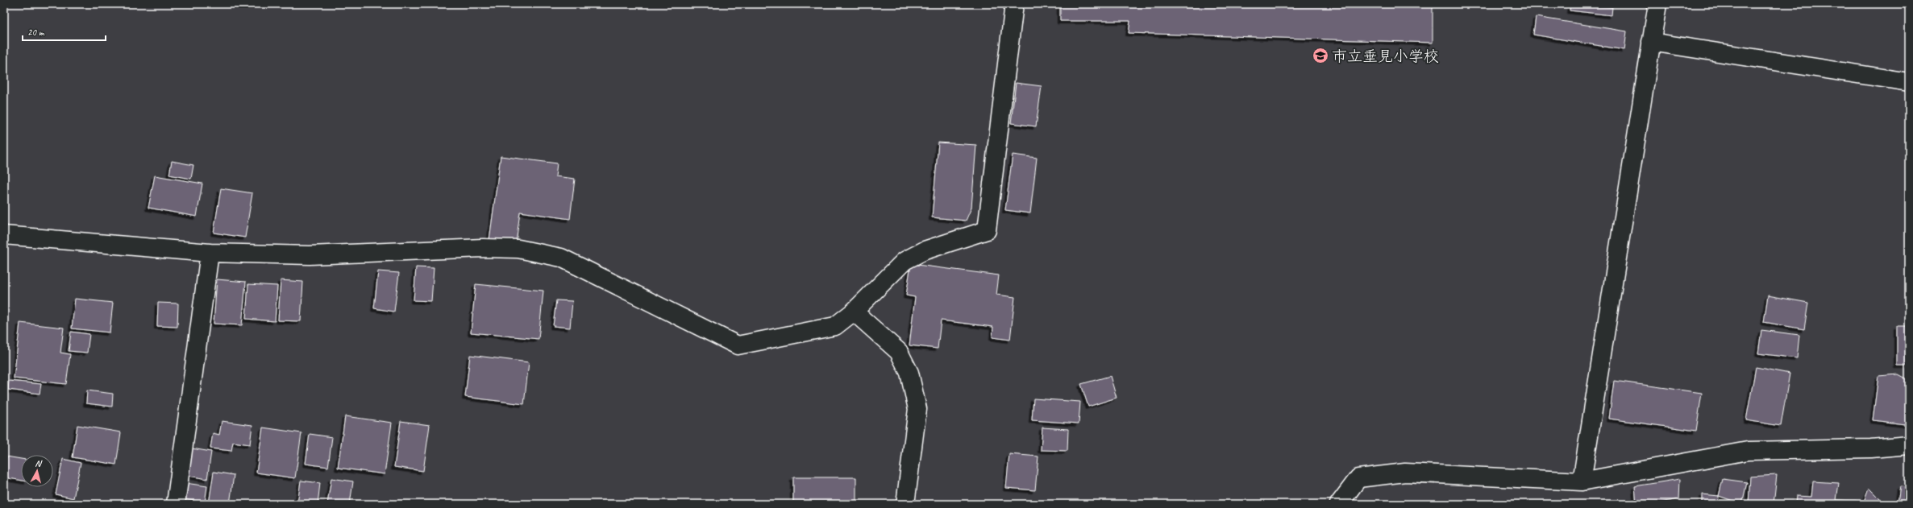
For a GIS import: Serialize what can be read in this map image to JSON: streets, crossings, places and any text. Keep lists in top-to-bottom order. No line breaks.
{"places":{"school or university":["市立垂見小学校"]},"scale_bar":"20 m","north":"top"}
